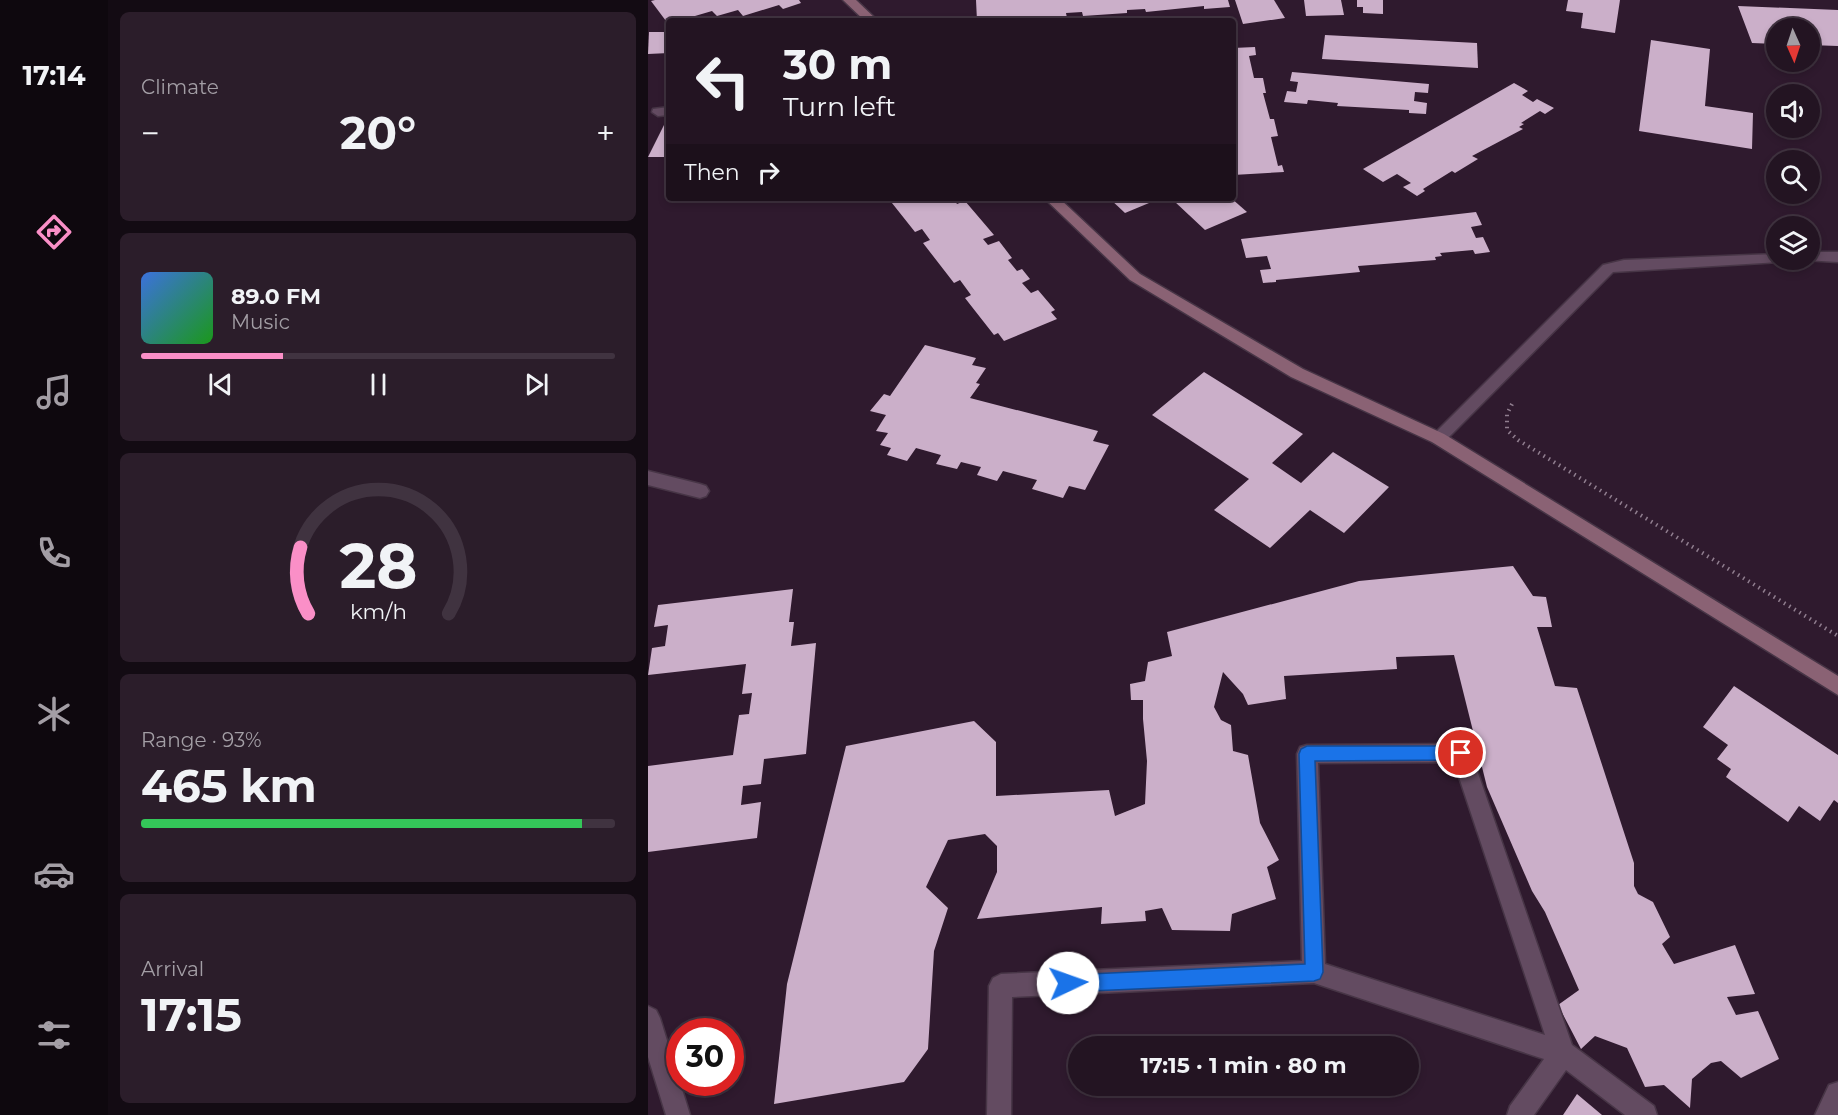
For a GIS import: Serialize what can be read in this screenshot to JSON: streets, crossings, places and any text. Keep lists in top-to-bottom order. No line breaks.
{"north":"bottom","page":{"tabs":"17:14","tile":["Climate",["Range · 93%","465 km"],["Arrival","17:15"]],"turn":["30 m","Turn left"],"heat":["−","20°","+"],"then":"Then","song":["89.0 FM","Music"],"limit":"30","trip":"17:15 · 1 min · 80 m","gauge":["28","km/h"]}}
